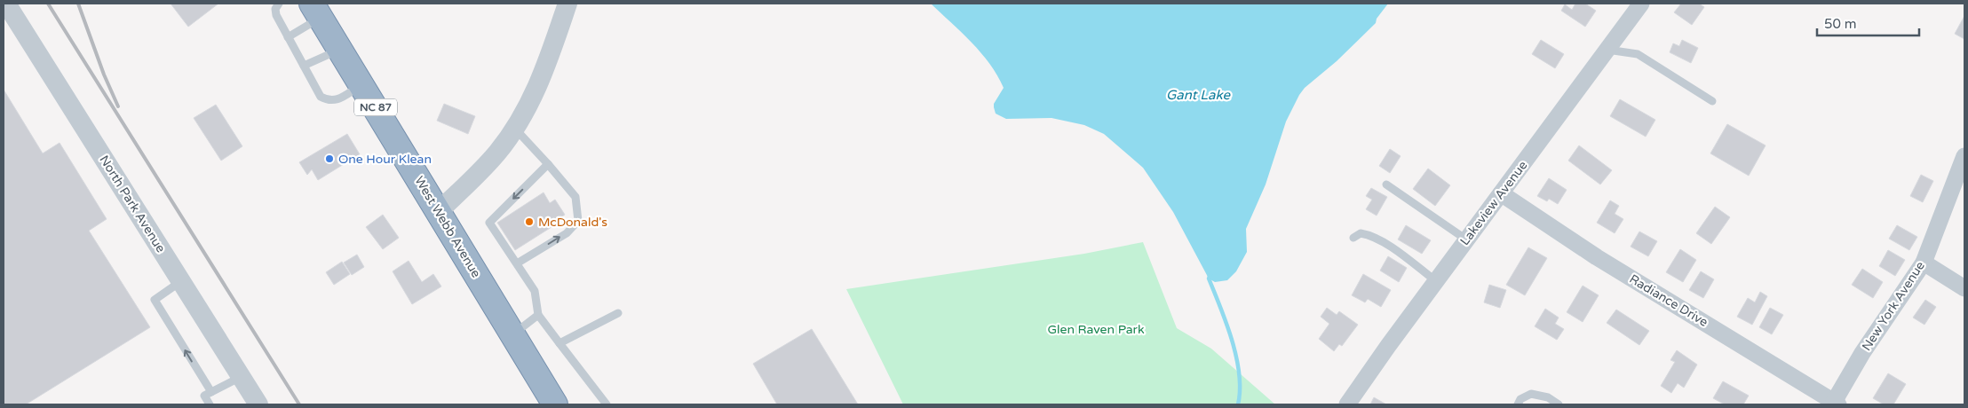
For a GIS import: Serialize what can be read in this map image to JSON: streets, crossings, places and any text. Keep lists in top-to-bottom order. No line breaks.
{"streets":{"highway":["NC 87","West Webb Avenue"],"street":["Lakeview Avenue","North Park Avenue","Radiance Drive","New York Avenue"]},"crossings":[["Lakeview Avenue","Radiance Drive"],["Radiance Drive","New York Avenue"]],"water":["Gant Lake"],"parks":["Glen Raven Park"],"places":["One Hour Klean","McDonald's"],"scale_bar":"50 m"}
